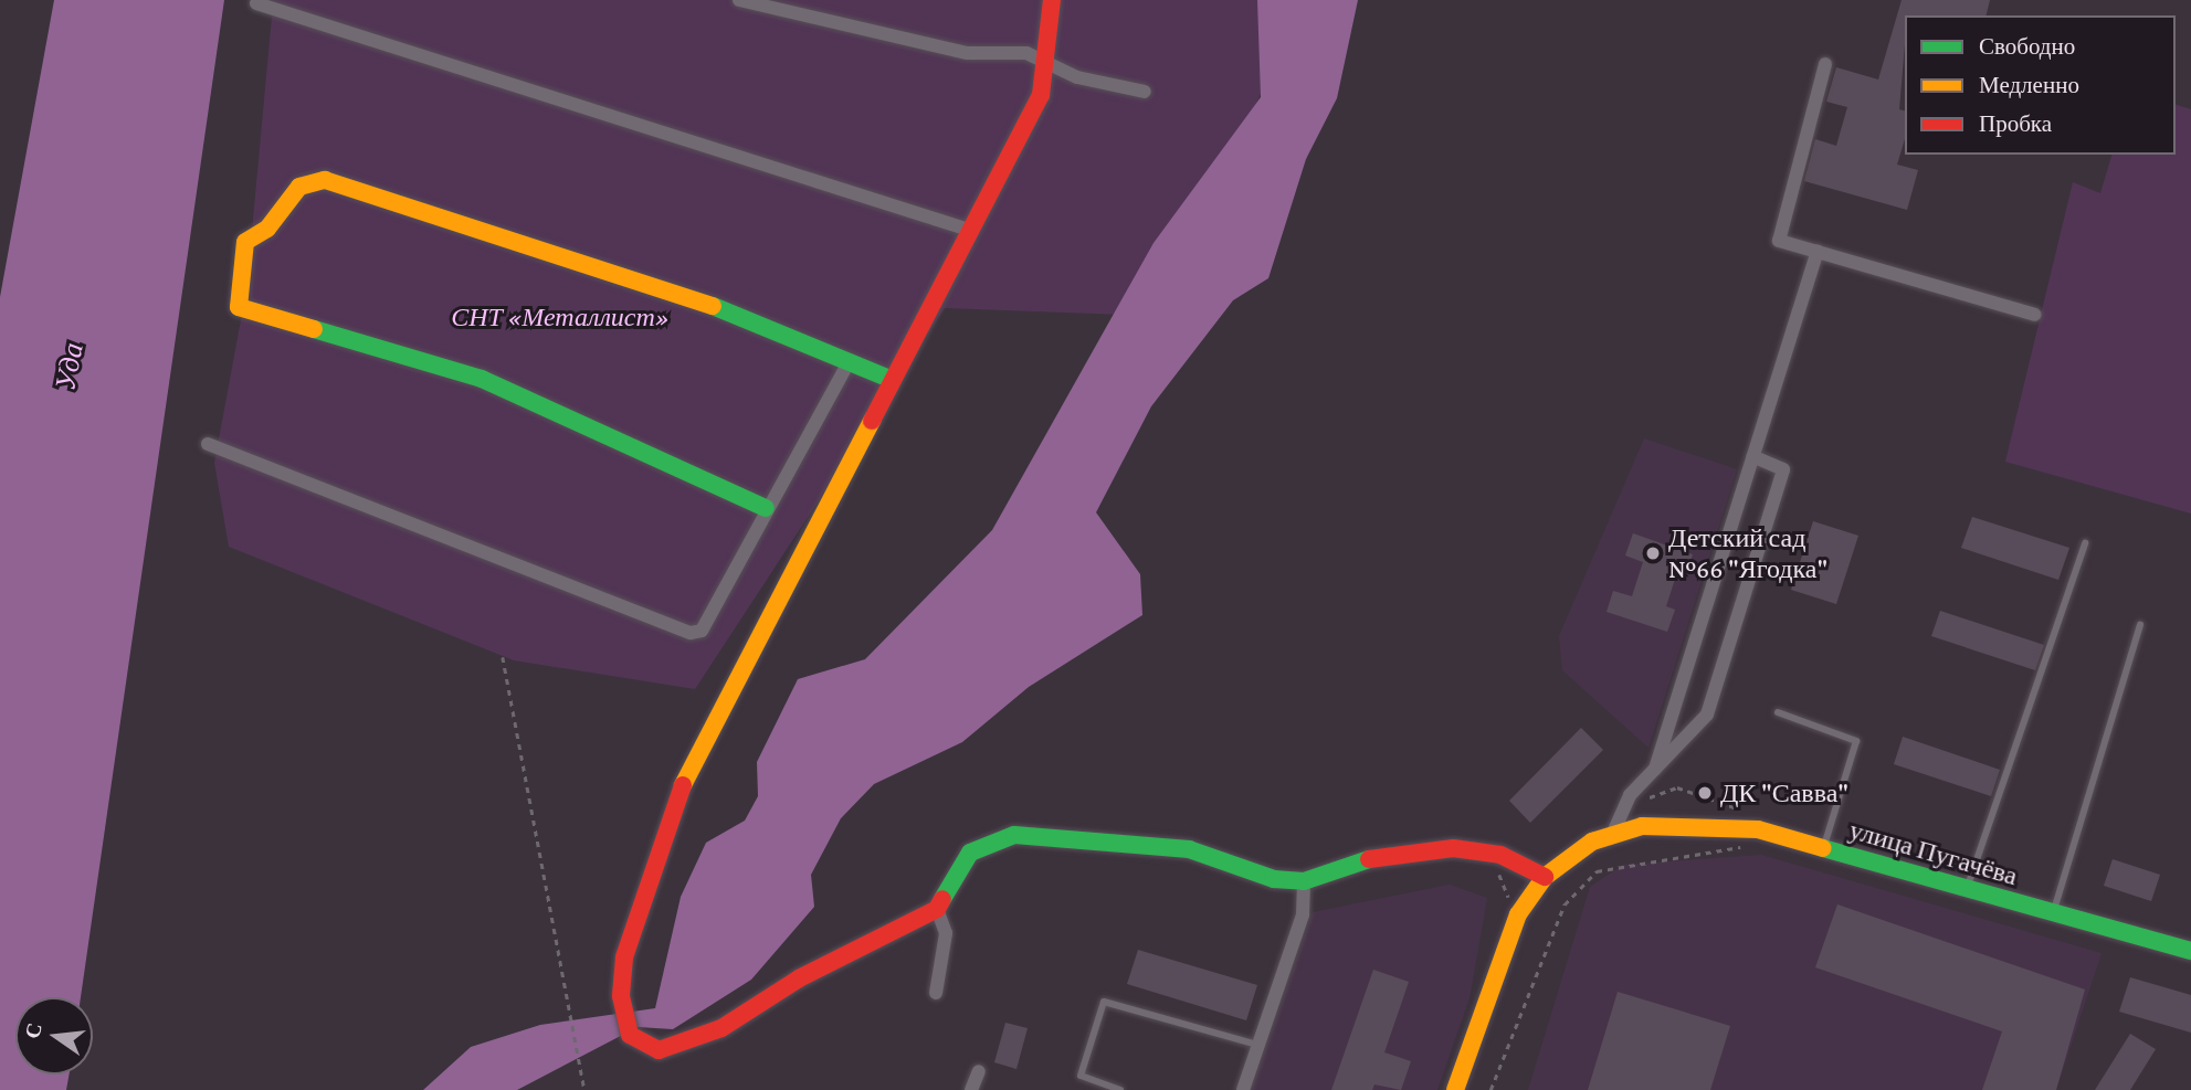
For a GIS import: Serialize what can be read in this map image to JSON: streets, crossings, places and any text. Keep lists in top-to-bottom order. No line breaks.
{"streets":{"street":["улица Пугачёва"]},"water":["Уда"],"parks":["СНТ «Металлист»"],"places":["Детский сад №66 \"Ягодка\"","ДК \"Савва\""],"legend":["Свободно","Медленно","Пробка"],"north":"left"}
